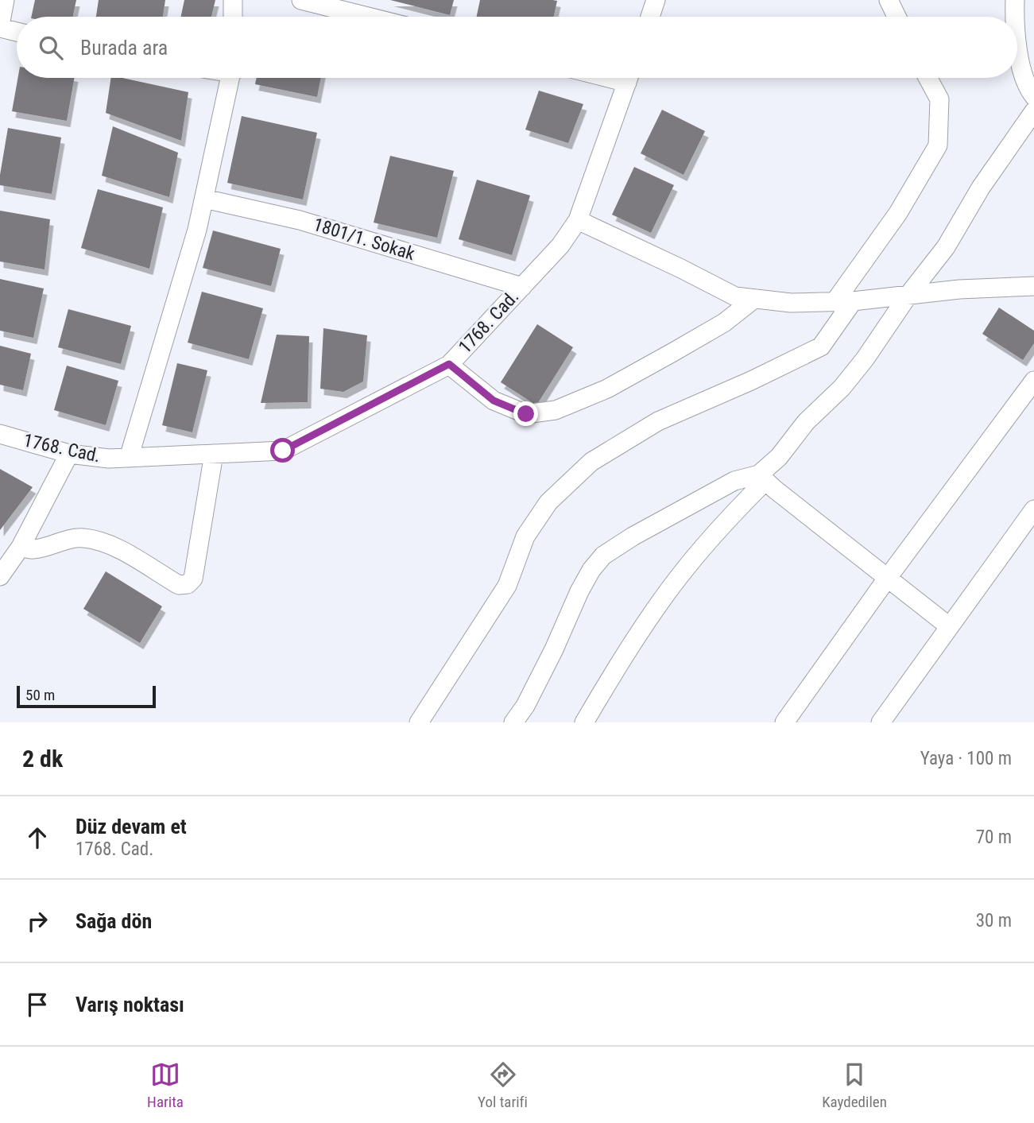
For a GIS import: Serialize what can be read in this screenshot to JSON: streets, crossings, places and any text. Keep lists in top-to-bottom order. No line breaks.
{"streets":{"street":["1801/1. Sokak","1768. Cad."]},"crossings":[["1801/1. Sokak","1768. Cad."]],"scale_bar":"50 m","page":{"search":"Burada ara","scale":"50 m","heading":["2 dk","Yaya · 100 m"],"list":[["Düz devam et","1768. Cad.","70 m"],["Sağa dön","30 m"],"Varış noktası"],"nav":["Harita","Yol tarifi","Kaydedilen"]}}
